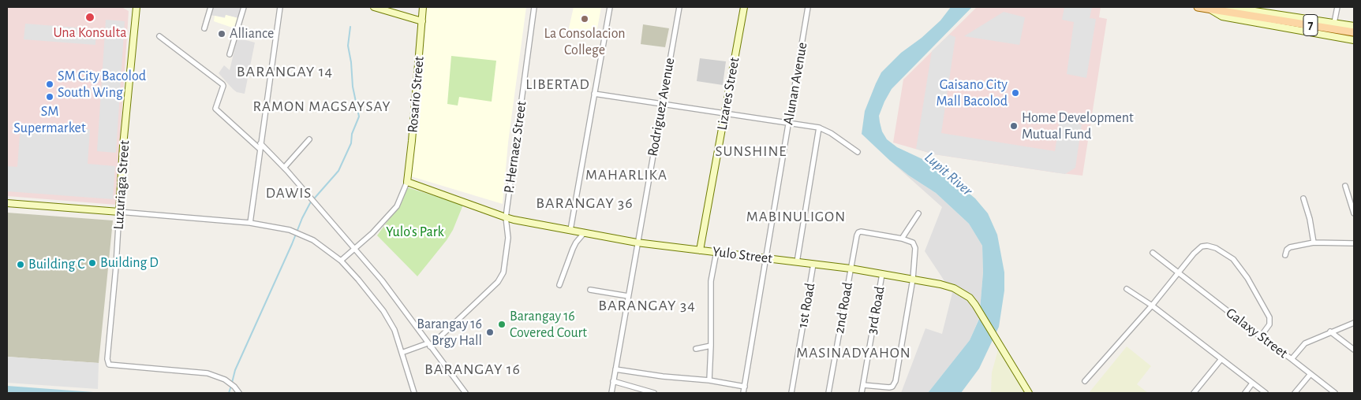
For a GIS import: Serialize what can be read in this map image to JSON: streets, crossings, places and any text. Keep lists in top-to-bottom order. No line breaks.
{"streets":{"main road":["7"],"street":["Alunan Avenue","Lizares Street","Rosario Street","Rodriguez Avenue","P. Hernaez Street","Luzuriaga Street","Yulo Street","1st Road","2nd Road","3rd Road","Galaxy Street"]},"crossings":[["Alunan Avenue","Yulo Street"],["Lizares Street","Yulo Street"],["Rosario Street","Yulo Street"],["Rodriguez Avenue","Yulo Street"],["P. Hernaez Street","Yulo Street"],["Yulo Street","1st Road"],["Yulo Street","2nd Road"],["Yulo Street","3rd Road"]],"districts":["BARANGAY 14","LIBERTAD","RAMON MAGSAYSAY","SUNSHINE","MAHARLIKA","DAWIS","BARANGAY 36","MABINULIGON","BARANGAY 34","MASINADYAHON","BARANGAY 16"],"water":["Lupit River"],"parks":["Yulo's Park"],"places":["Una Konsulta","La Consolacion College","Alliance","SM City Bacolod South Wing","Gaisano City Mall Bacolod","SM Supermarket","Home Development Mutual Fund","Building D","Building C","Barangay 16 Covered Court","Barangay 16 Brgy Hall"]}
